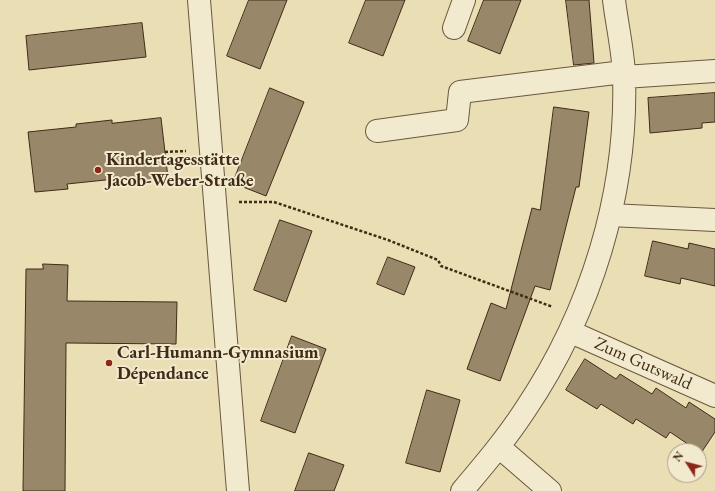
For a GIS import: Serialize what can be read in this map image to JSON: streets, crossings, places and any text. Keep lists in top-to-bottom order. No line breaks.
{"streets":{"street":["Zum Gutswald"]},"places":["Kindertagesstätte Jacob-Weber-Straße","Carl-Humann-Gymnasium Dépendance"],"north":"top left"}
